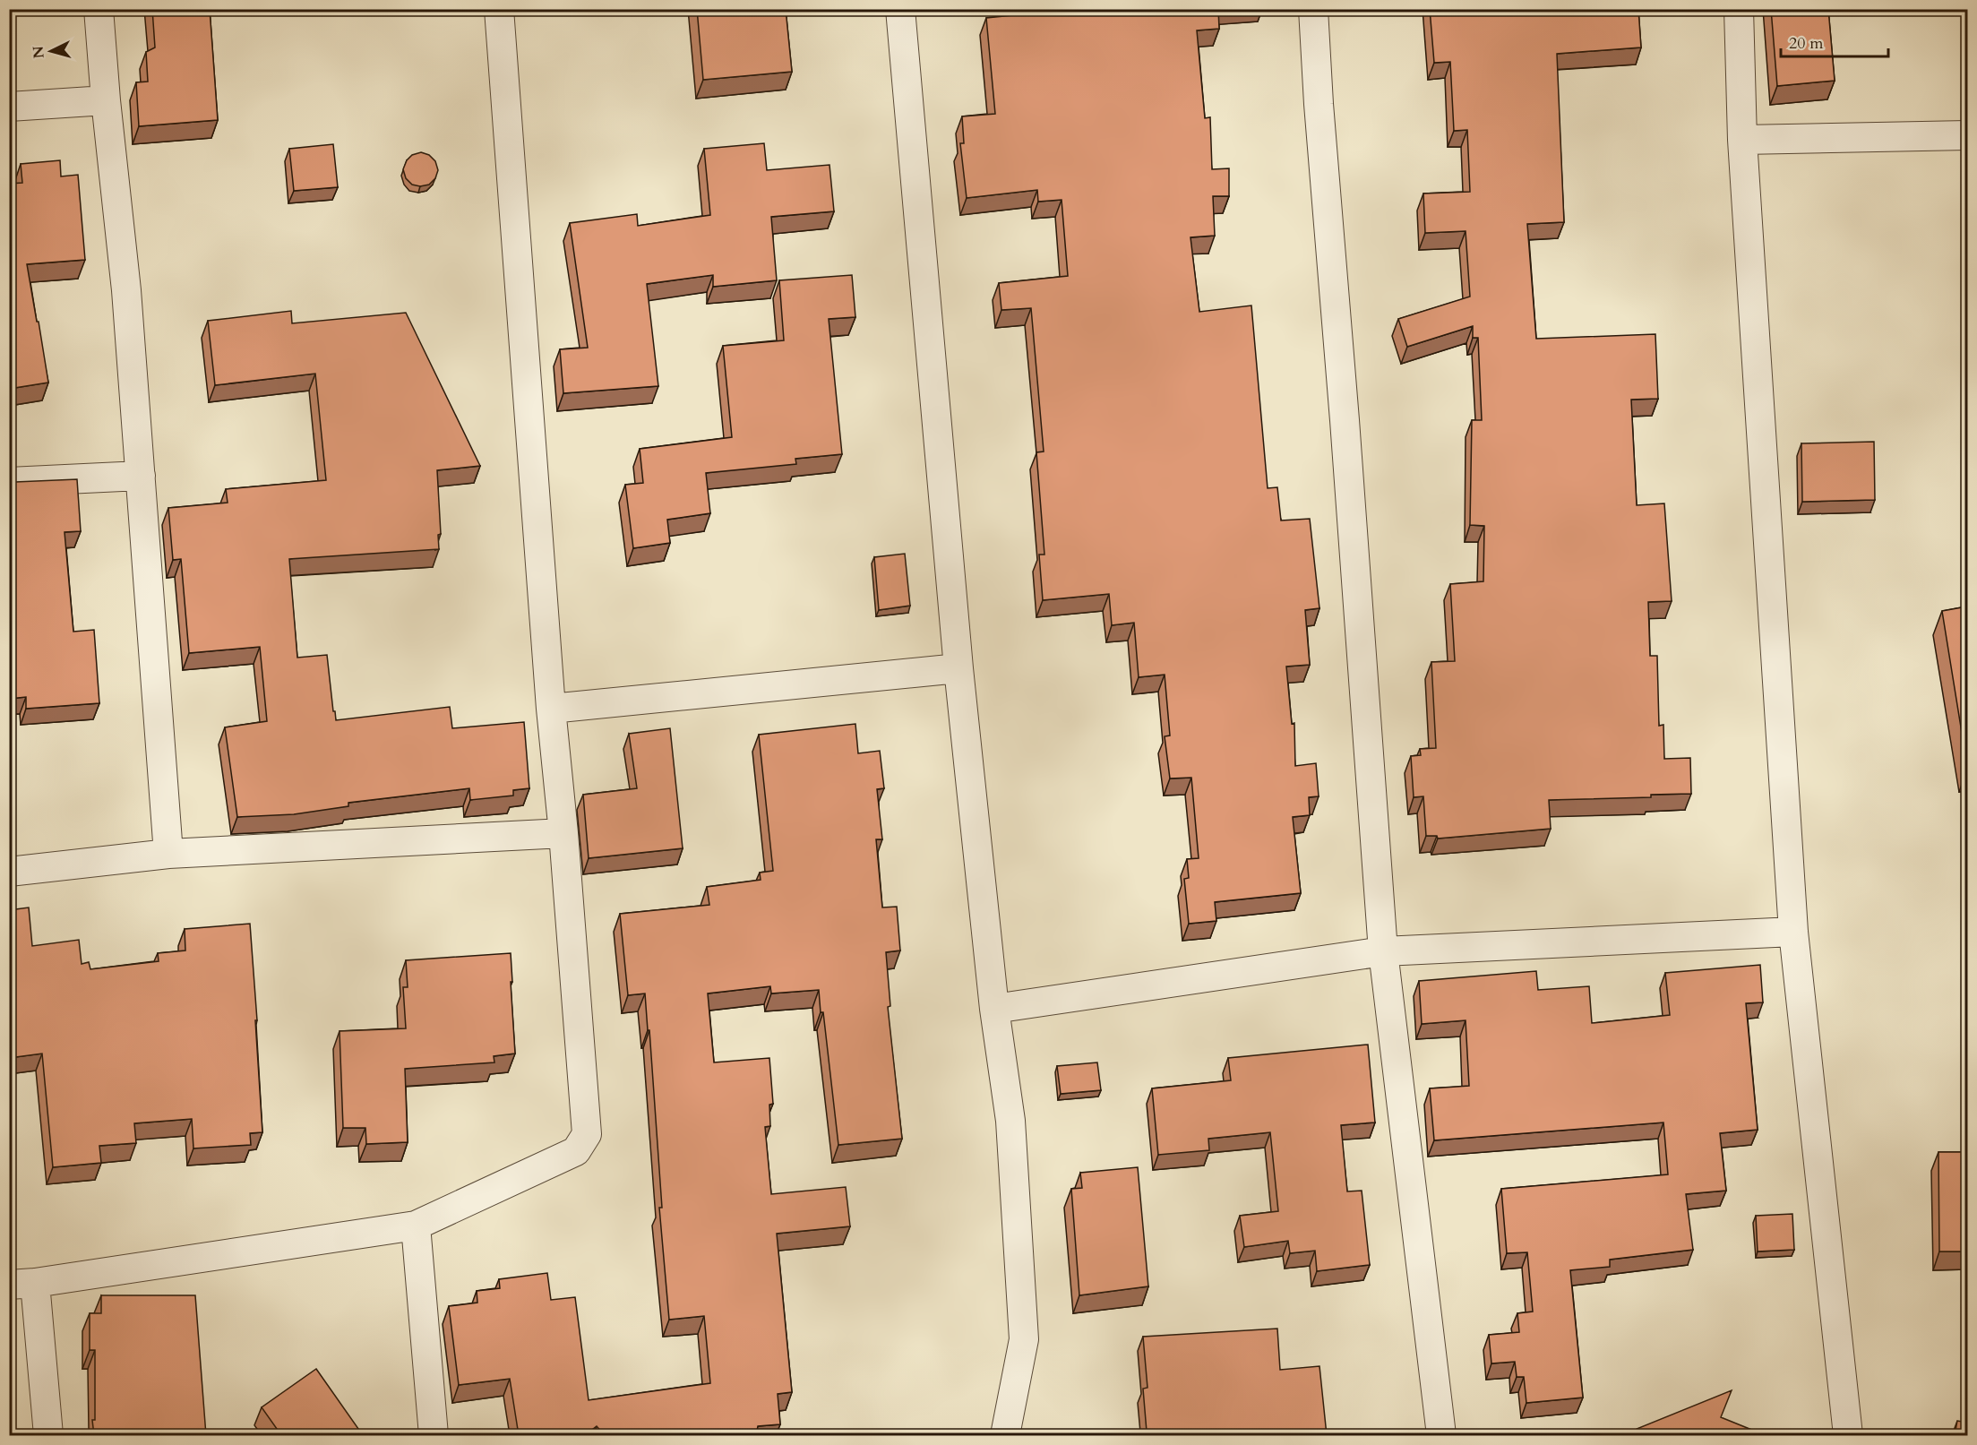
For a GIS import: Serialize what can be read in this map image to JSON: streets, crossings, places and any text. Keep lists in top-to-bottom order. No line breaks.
{"scale_bar":"20 m","north":"left"}
